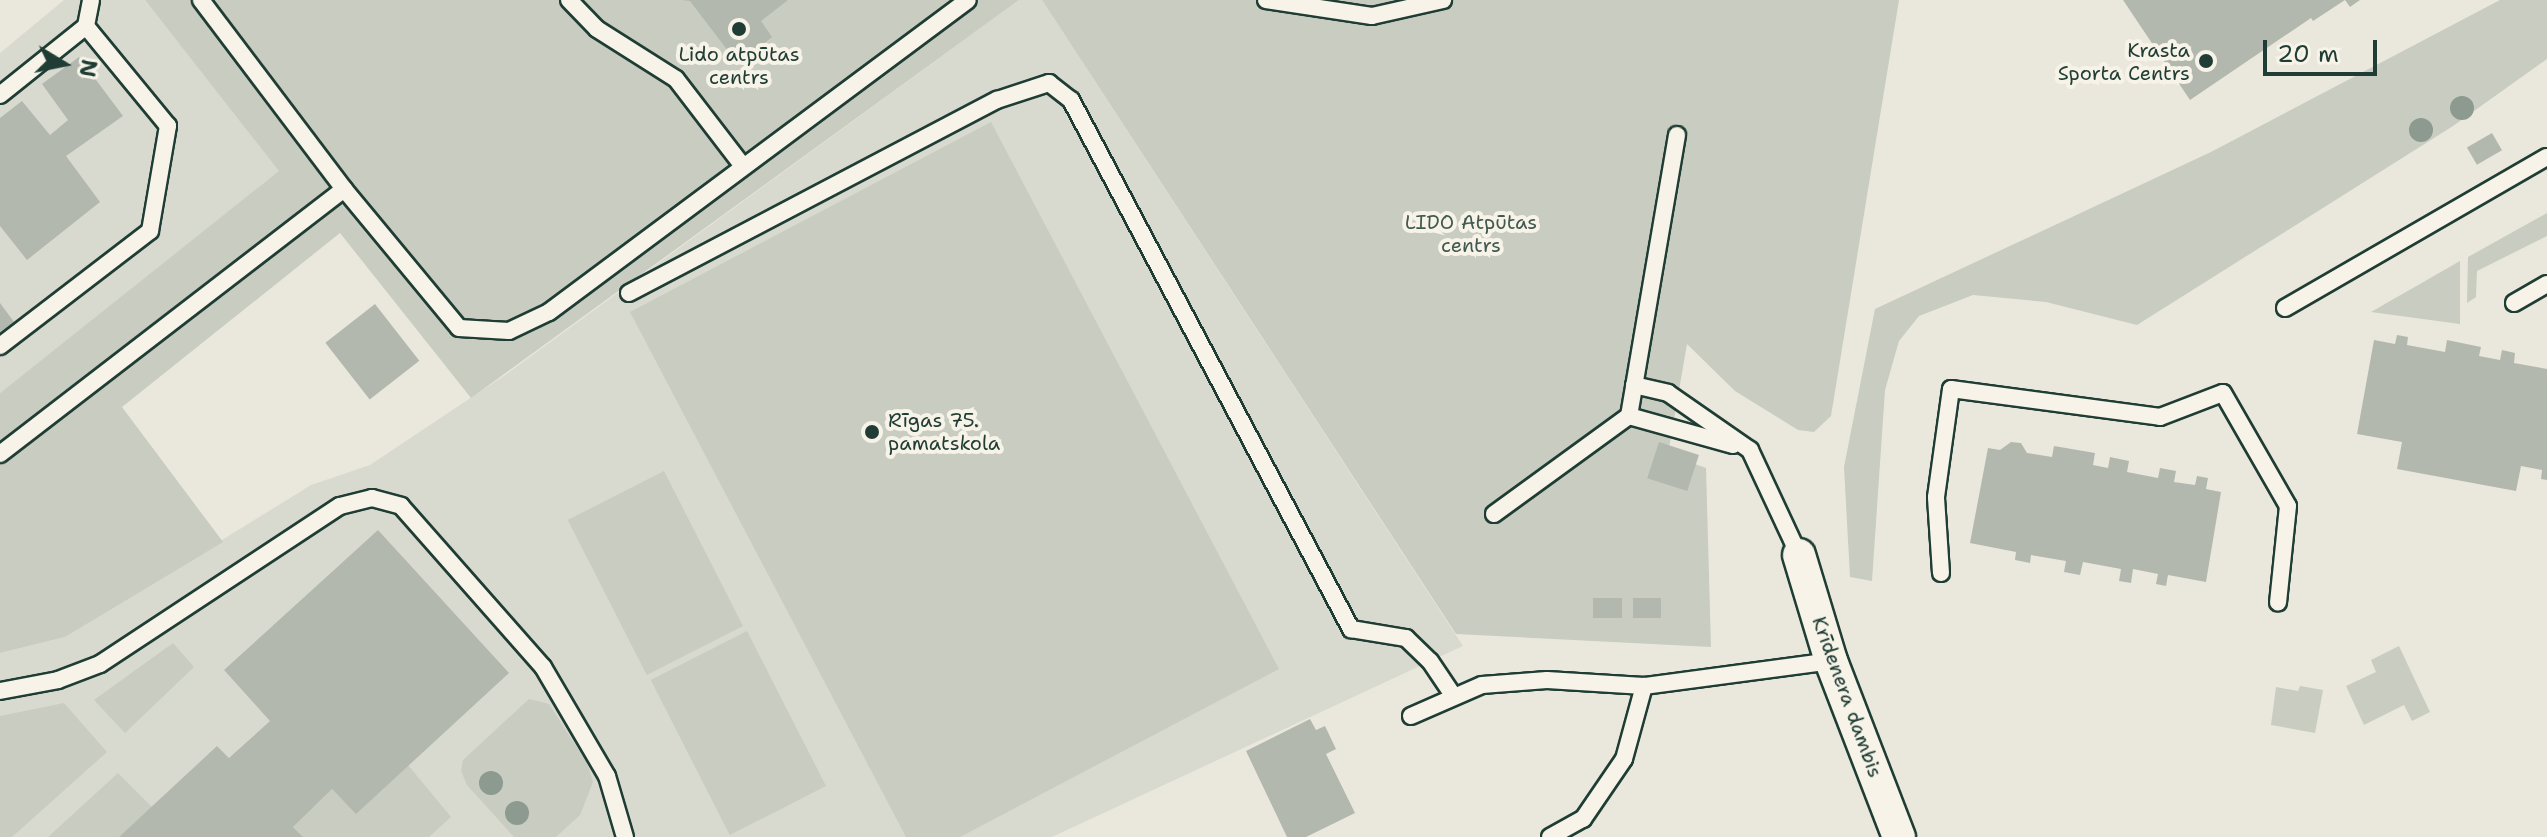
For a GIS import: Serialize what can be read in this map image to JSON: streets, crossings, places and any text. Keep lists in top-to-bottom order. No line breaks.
{"streets":{"street":["Krīdenera dambis"]},"parks":["LIDO Atpūtas centrs"],"places":["Lido atpūtas centrs","Krasta Sporta Centrs","Rīgas 75. pamatskola"],"scale_bar":"20 m","north":"right"}
